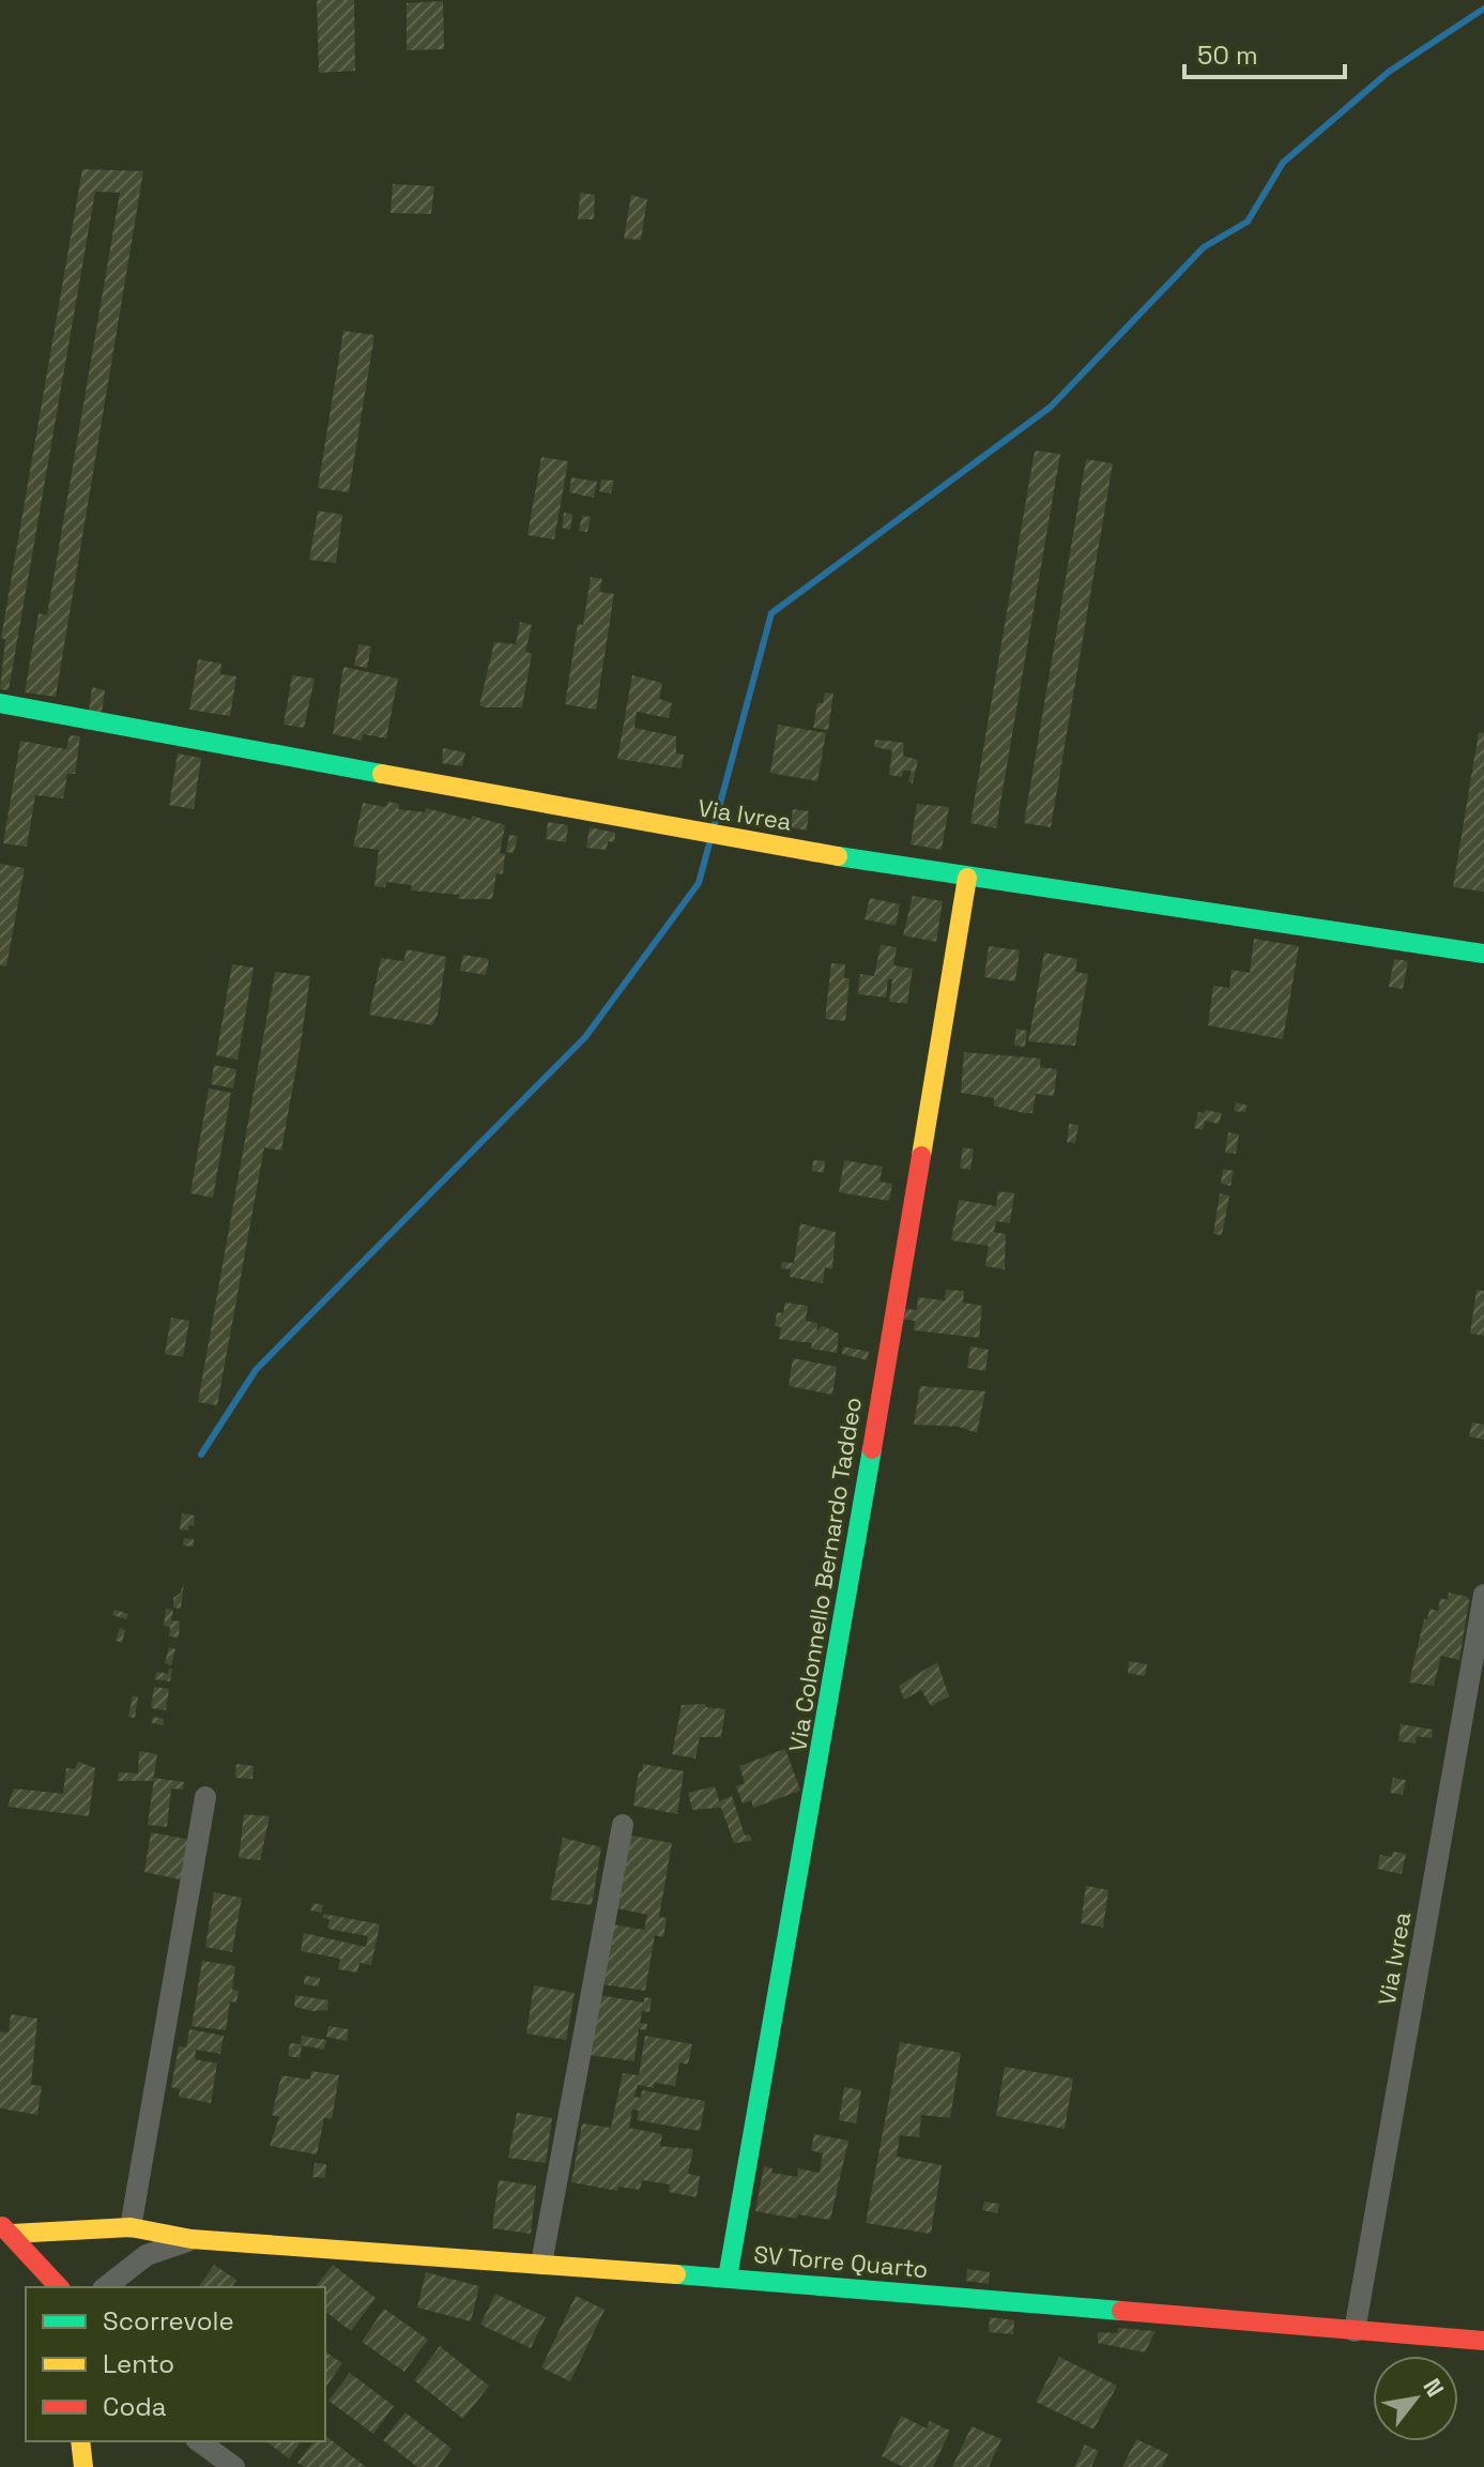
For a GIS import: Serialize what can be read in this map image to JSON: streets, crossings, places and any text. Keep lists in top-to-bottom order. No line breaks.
{"streets":{"street":["Via Ivrea","Via Colonnello Bernardo Taddeo","SV Torre Quarto"]},"crossings":[["Via Ivrea","Via Colonnello Bernardo Taddeo"],["Via Ivrea","SV Torre Quarto"],["Via Colonnello Bernardo Taddeo","SV Torre Quarto"]],"legend":["Scorrevole","Lento","Coda"],"scale_bar":"50 m","north":"top right"}
